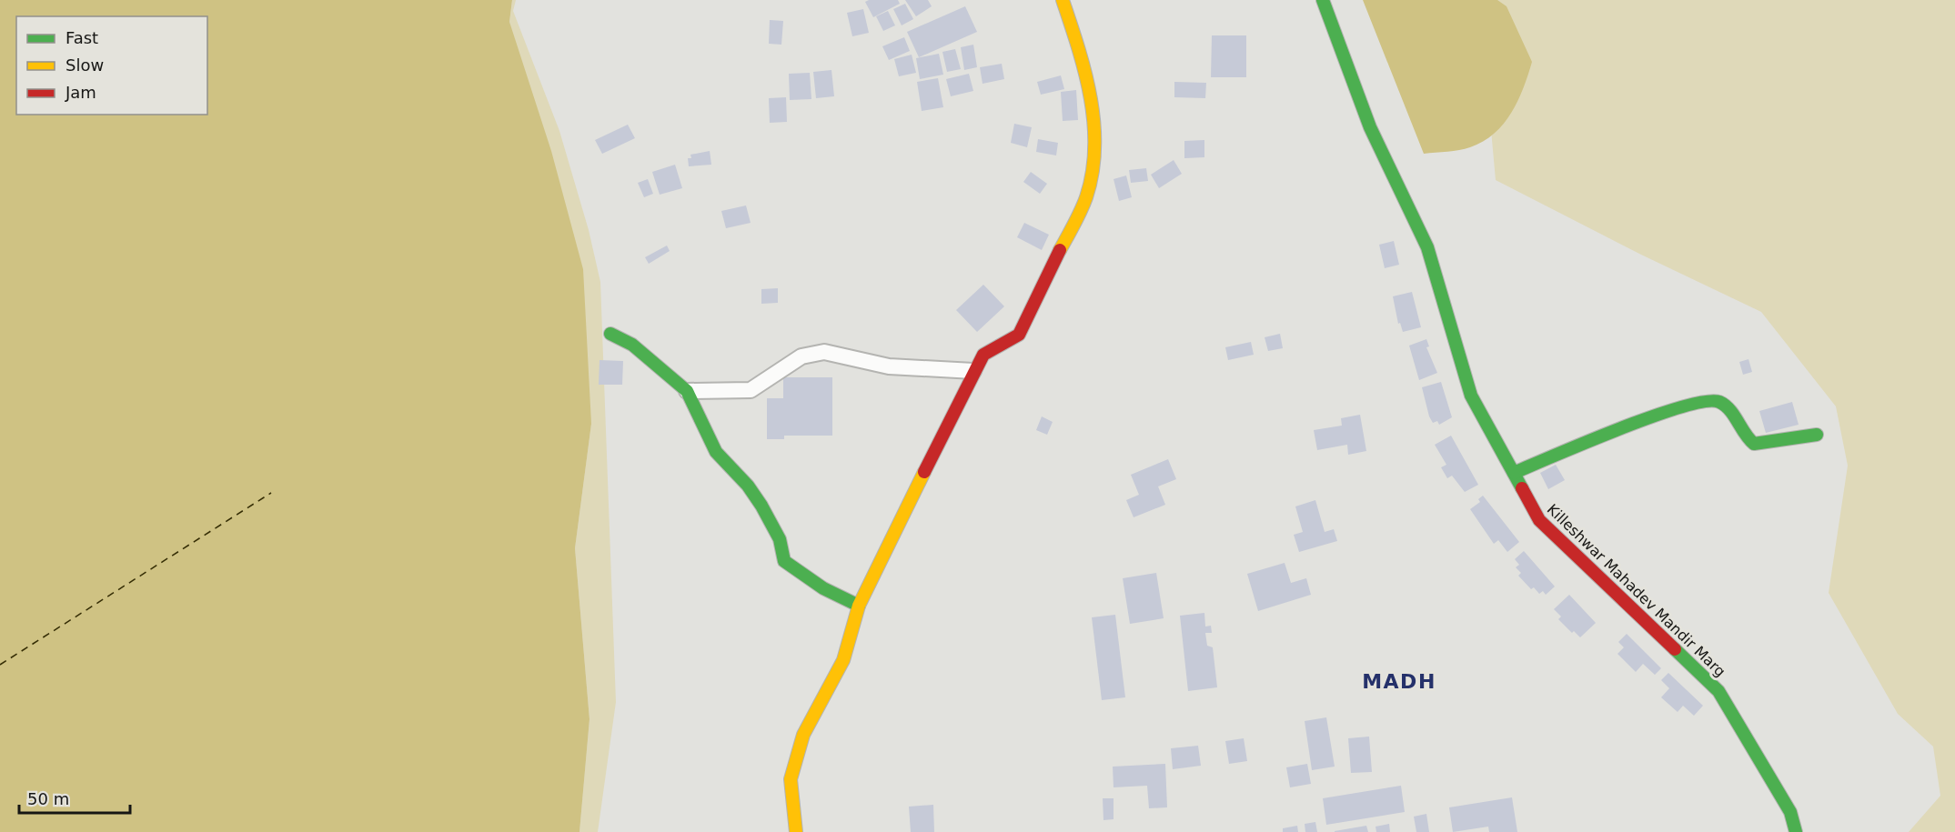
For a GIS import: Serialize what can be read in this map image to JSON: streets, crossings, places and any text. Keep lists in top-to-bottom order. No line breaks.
{"streets":{"street":["Killeshwar Mahadev Mandir Marg"]},"districts":["MADH"],"legend":["Fast","Slow","Jam"],"scale_bar":"50 m"}
